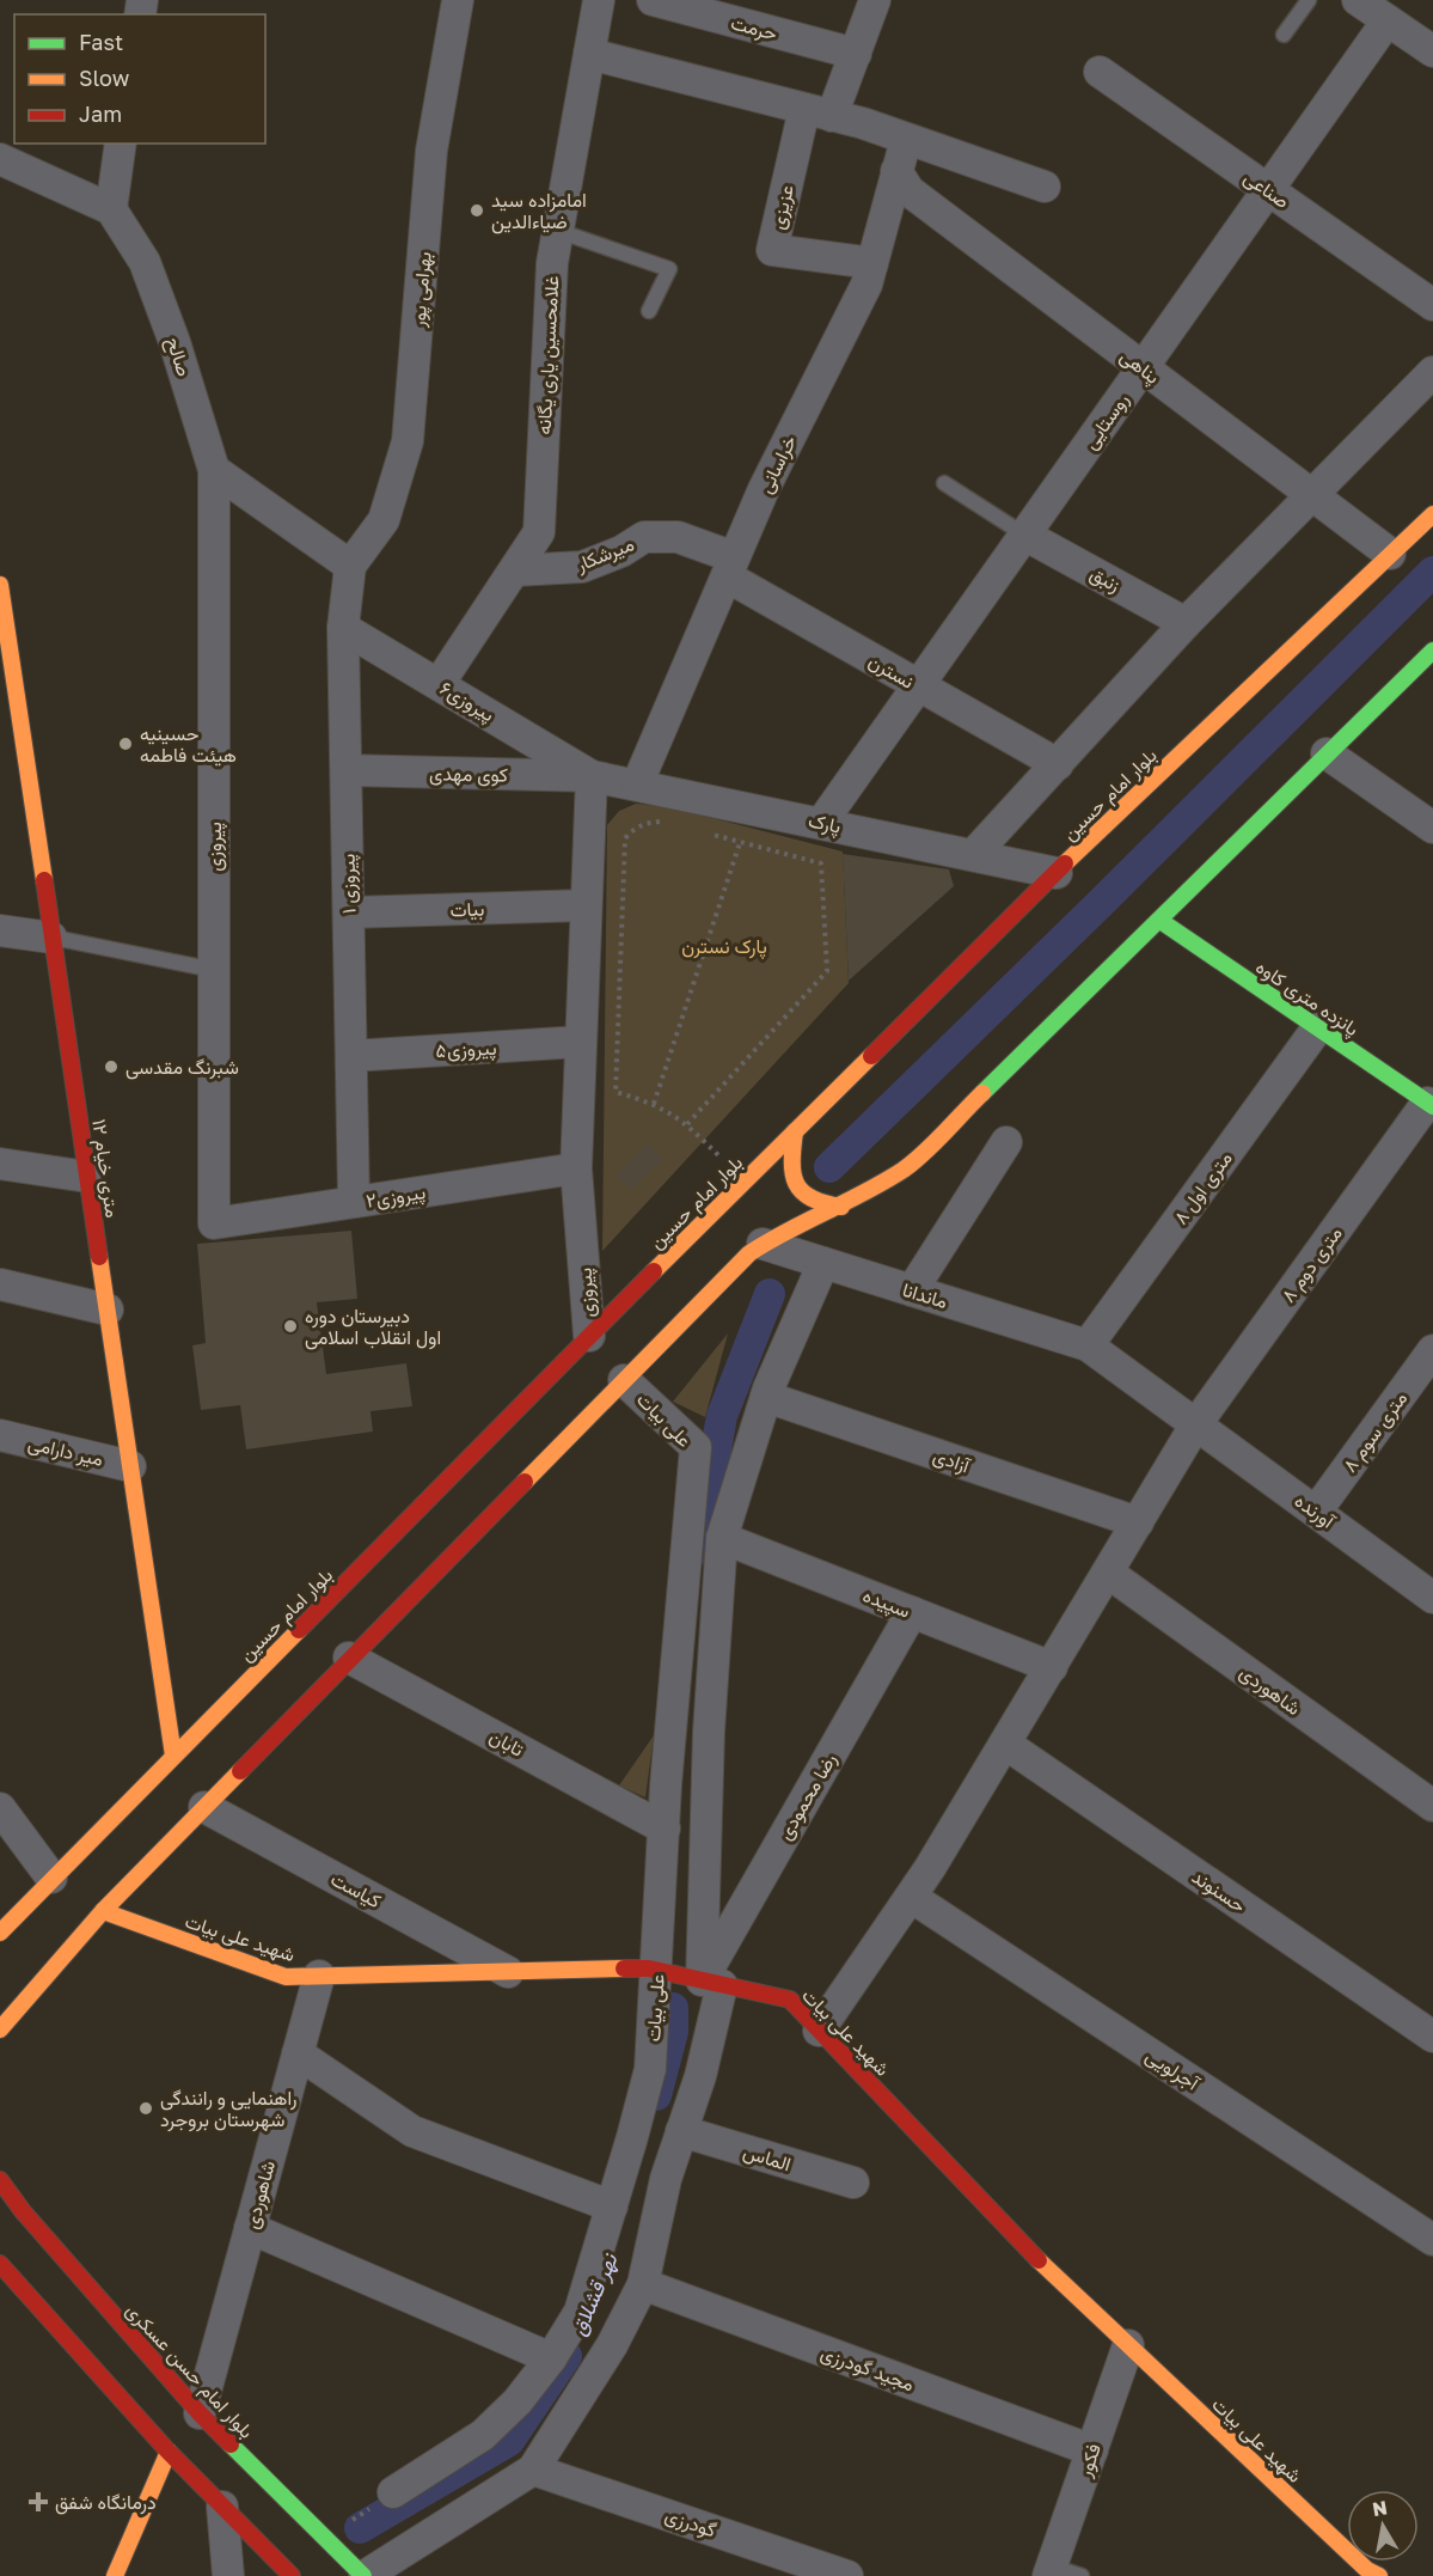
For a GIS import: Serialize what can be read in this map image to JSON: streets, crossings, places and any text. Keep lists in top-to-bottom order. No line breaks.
{"streets":{"main road":["بلوار امام حسین","پانزده متری کاوه","۱۲ متری خیام","شهید علی بیات","بلوار امام حسن عسکری"],"street":["حرمت","صناعی","عزیزی","بهرامی پور","غلامحسین یاری یگانه","صالح","پناهی","روستایی","خراسانی","میرشکار","زنبق","نسترن","پیروزی۶","کوی مهدی","پارک","پیروزی","پیروزی ۱","بیات","پیروزی۵","۸ متری اول","پیروزی۲","۸ متری دوم","ماندانا","علی بیات","۸ متری سوم","میر دارامی","آزادی","آورنده","سپیده","شاهوردی","تابان","رضا محمودی","کیاست","حسنوند","آجرلویی","الماس","مجید گودرزی","فکور","گودرزی"]},"crossings":[["صناعی","روستایی"],["عزیزی","خراسانی"],["بهرامی پور","پیروزی ۱"],["غلامحسین یاری یگانه","میرشکار"],["غلامحسین یاری یگانه","پیروزی۶"],["صالح","پیروزی"],["پناهی","روستایی"],["پناهی","خراسانی"],["پناهی","بلوار امام حسین"],["روستایی","زنبق"],["روستایی","نسترن"],["روستایی","پارک"],["خراسانی","میرشکار"],["خراسانی","نسترن"],["خراسانی","پارک"],["میرشکار","نسترن"],["پیروزی۶","کوی مهدی"],["پیروزی۶","پارک"],["پیروزی۶","پیروزی"],["پیروزی۶","پیروزی ۱"],["کوی مهدی","پارک"],["کوی مهدی","پیروزی"],["کوی مهدی","پیروزی ۱"],["بلوار امام حسین","پارک"],["بلوار امام حسین","پیروزی"],["بلوار امام حسین","۱۲ متری خیام"],["پارک","پیروزی"],["پیروزی","بیات"],["پیروزی","پیروزی۵"],["پیروزی","پیروزی۲"],["پیروزی ۱","بیات"],["پیروزی ۱","پیروزی۵"],["پیروزی ۱","پیروزی۲"],["پانزده متری کاوه","۸ متری اول"],["پانزده متری کاوه","۸ متری دوم"],["۱۲ متری خیام","میر دارامی"],["۸ متری اول","ماندانا"],["۸ متری دوم","ماندانا"],["۸ متری دوم","آورنده"],["ماندانا","آورنده"],["علی بیات","تابان"],["علی بیات","شهید علی بیات"],["۸ متری سوم","آورنده"],["سپیده","رضا محمودی"],["شاهوردی","شهید علی بیات"],["شاهوردی","بلوار امام حسن عسکری"],["رضا محمودی","شهید علی بیات"],["کیاست","شهید علی بیات"],["شهید علی بیات","فکور"],["مجید گودرزی","فکور"]],"water":["نهر قشلاق"],"parks":["پارک نسترن"],"places":{"other":["امامزاده سید ضیاءالدین","حسینیه هیئت فاطمه","شبرنگ مقدسی","دبیرستان دوره اول انقلاب اسلامی","راهنمایی و رانندگی شهرستان بروجرد"],"health":["درمانگاه شفق"]},"legend":["Fast","Slow","Jam"],"north":"top"}
